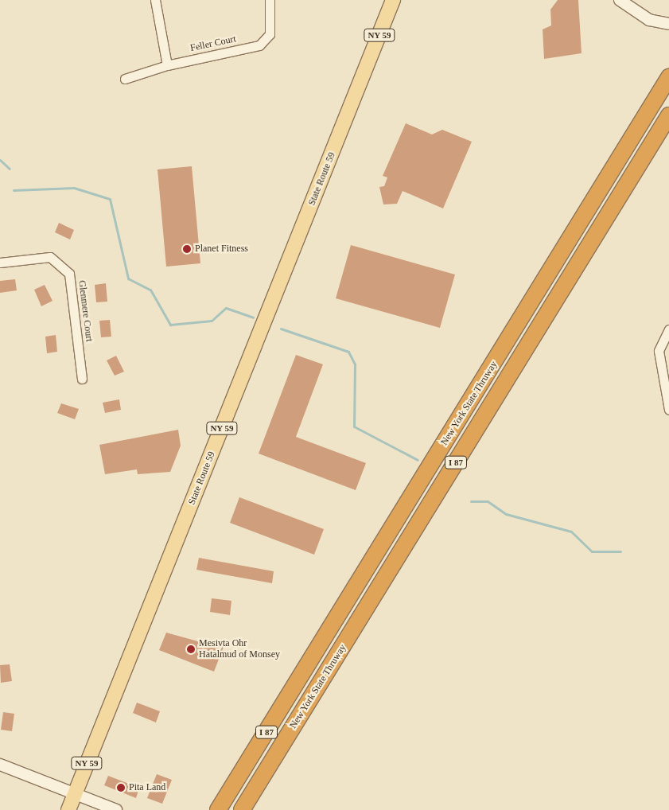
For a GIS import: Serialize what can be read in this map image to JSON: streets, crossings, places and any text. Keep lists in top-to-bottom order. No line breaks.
{"streets":{"highway":["New York State Thruway","I 87"],"main road":["NY 59","State Route 59"],"street":["Feller Court","Glenmere Court"]},"places":["Planet Fitness","Mesivta Ohr Hatalmud of Monsey","Pita Land"]}
